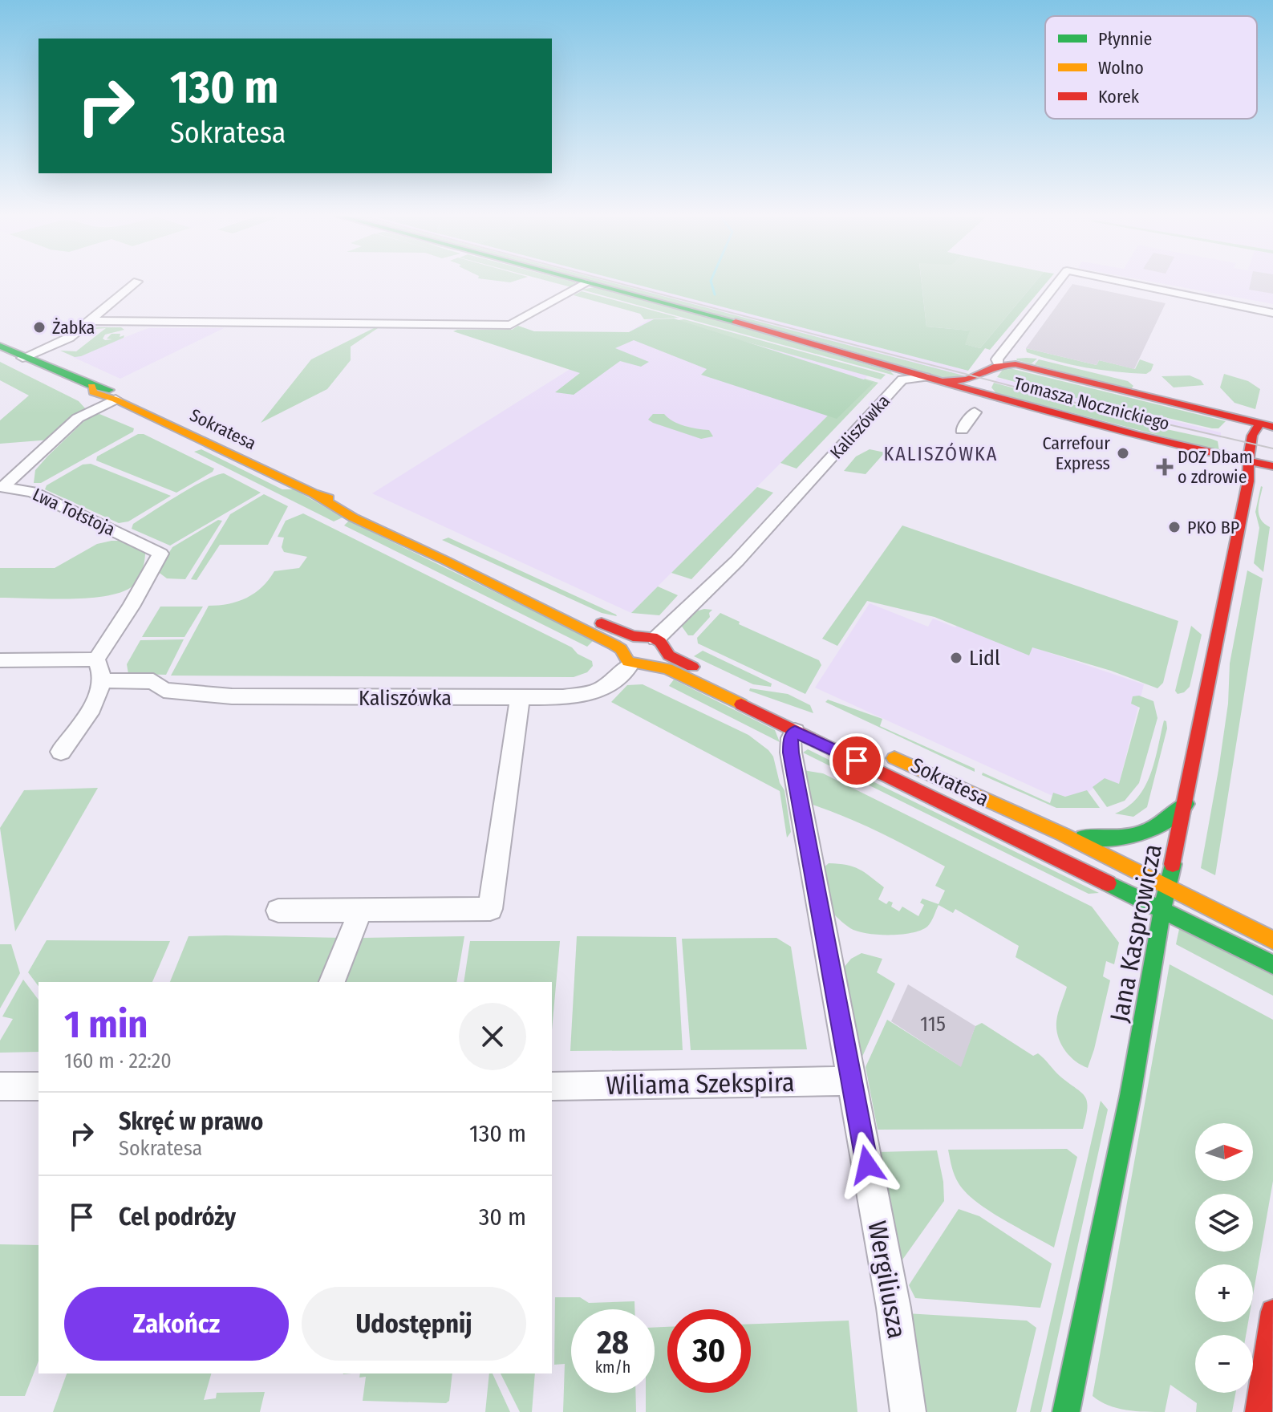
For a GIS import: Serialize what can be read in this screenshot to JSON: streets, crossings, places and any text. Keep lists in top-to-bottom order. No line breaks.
{"streets":{"street":["Tomasza Nocznickiego","Kaliszówka","Sokratesa","Lwa Tołstoja","Jana Kasprowicza","Wiliama Szekspira","Wergiliusza"]},"crossings":[["Tomasza Nocznickiego","Kaliszówka"],["Tomasza Nocznickiego","Jana Kasprowicza"],["Kaliszówka","Sokratesa"],["Sokratesa","Lwa Tołstoja"],["Sokratesa","Jana Kasprowicza"],["Sokratesa","Wergiliusza"],["Wiliama Szekspira","Wergiliusza"]],"districts":["KALISZÓWKA"],"places":{"other":["Żabka","Carrefour Express","PKO BP","Lidl"],"health":["DOZ Dbam o zdrowie"]},"house_numbers":["115"],"legend":["Płynnie","Wolno","Korek"],"north":"right","page":{"turn":["130 m","Sokratesa"],"heading":["1 min","160 m · 22:20"],"list":[{"name":"Skręć w prawo","note":"Sokratesa","value":"130 m"},{"name":"Cel podróży","value":"30 m"}],"map_buttons":["+","−"],"buttons":["Zakończ","Udostępnij"],"speed":"28 km/h","limit":"30"}}
